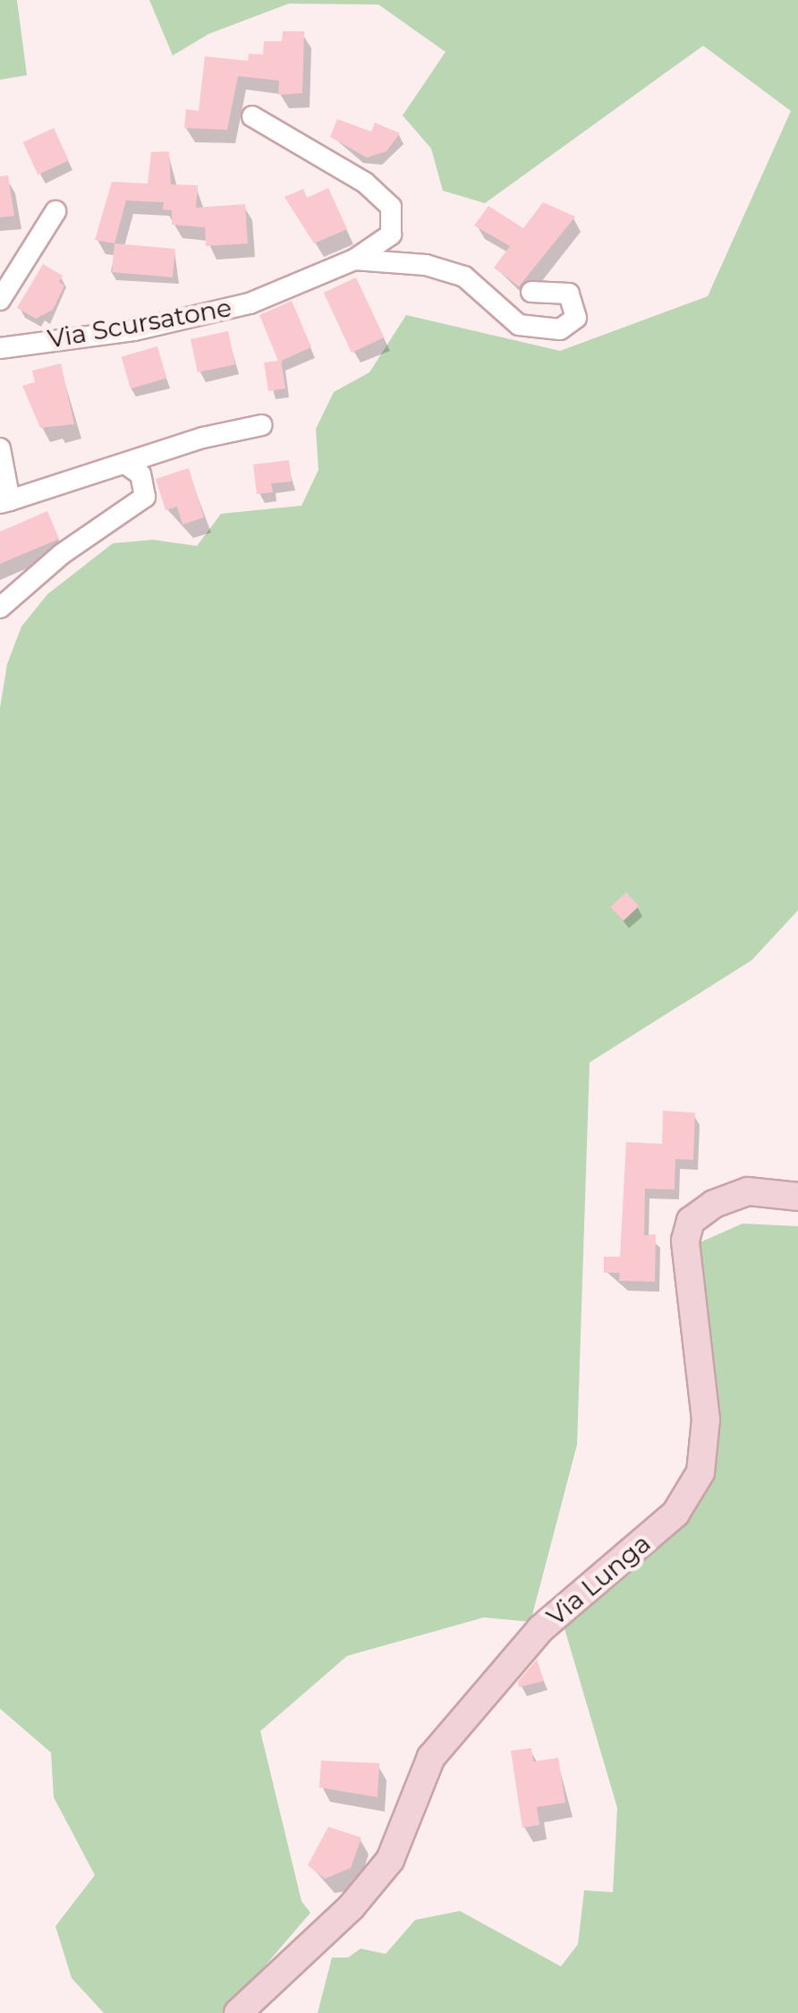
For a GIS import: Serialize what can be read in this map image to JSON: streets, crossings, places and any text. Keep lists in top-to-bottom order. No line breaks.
{"streets":{"street":["Via Scursatone","Via Lunga"]}}
